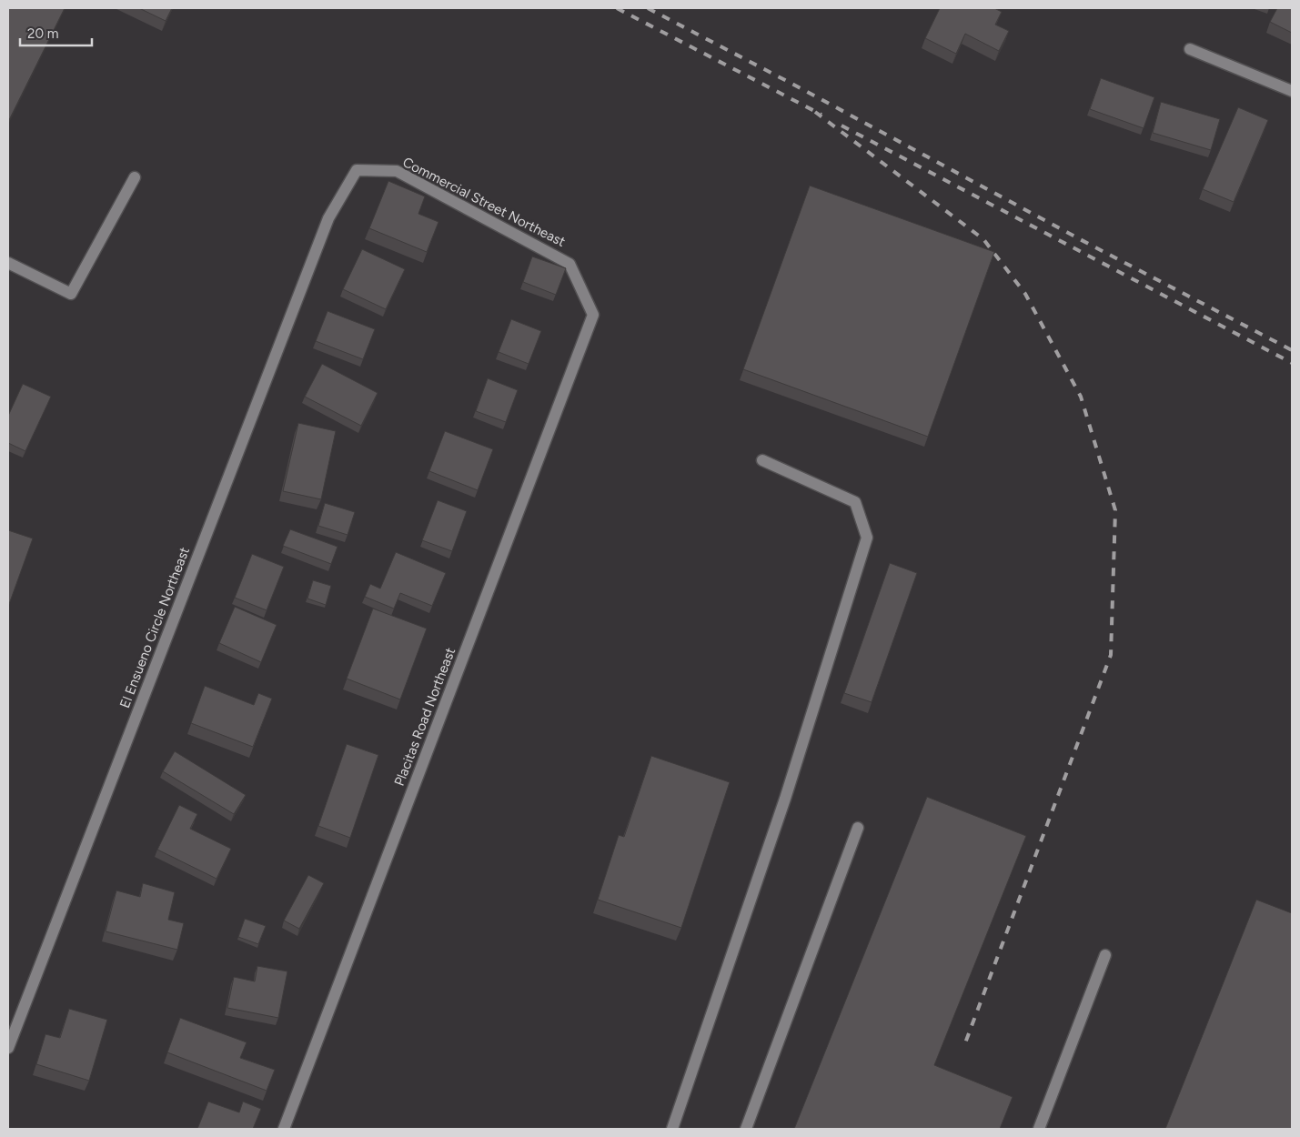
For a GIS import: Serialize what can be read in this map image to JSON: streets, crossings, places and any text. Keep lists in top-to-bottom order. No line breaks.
{"streets":{"street":["Commercial Street Northeast","El Ensueno Circle Northeast","Placitas Road Northeast"]},"crossings":[["Commercial Street Northeast","El Ensueno Circle Northeast"],["Commercial Street Northeast","Placitas Road Northeast"]],"scale_bar":"20 m"}
